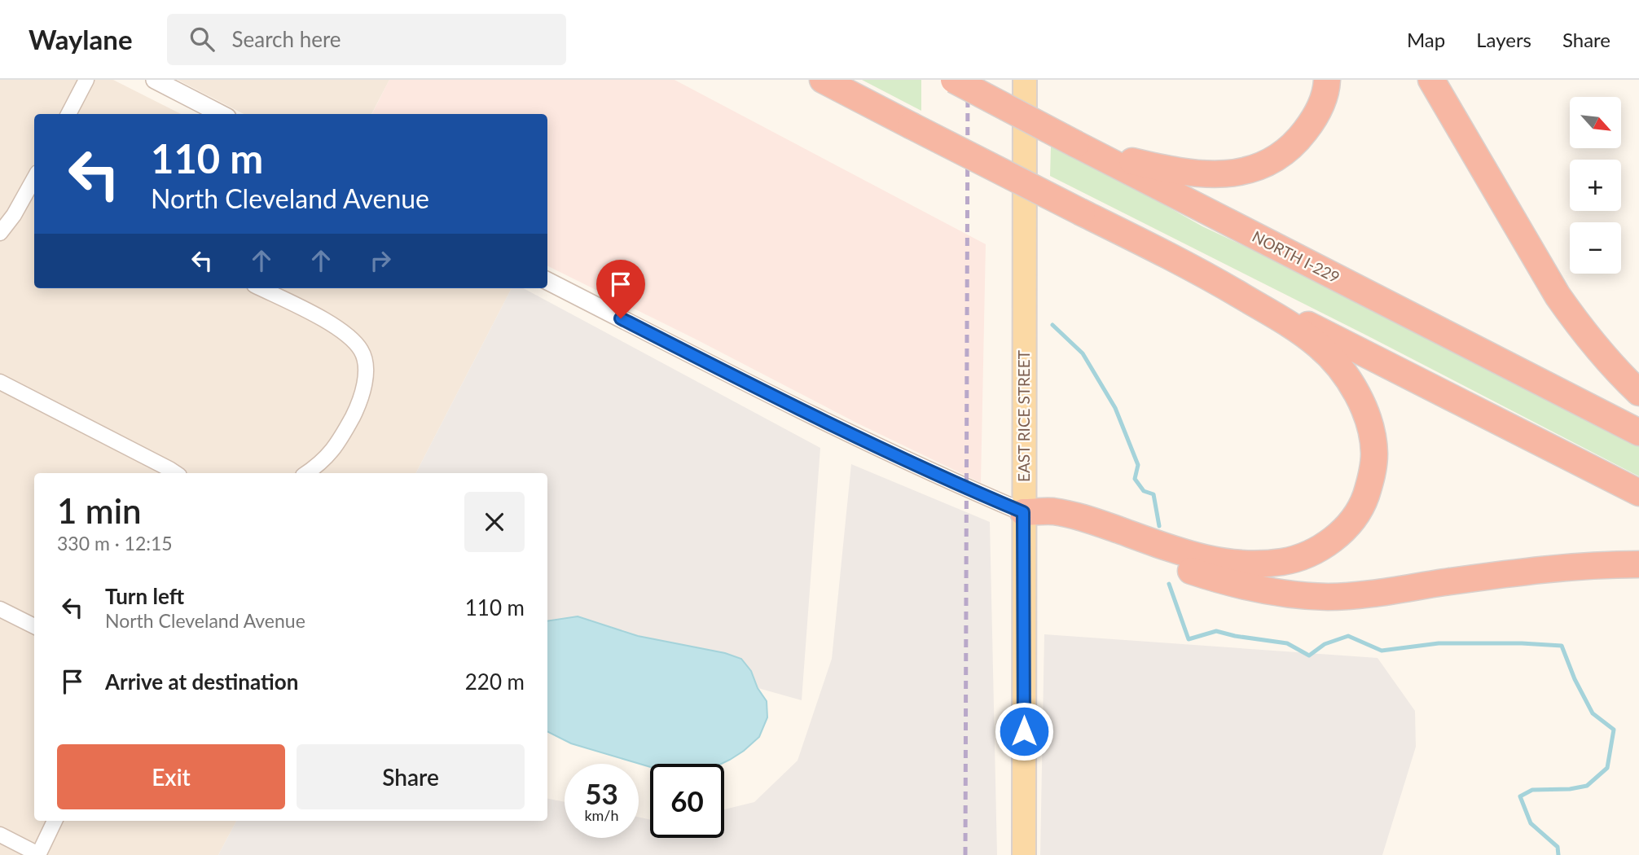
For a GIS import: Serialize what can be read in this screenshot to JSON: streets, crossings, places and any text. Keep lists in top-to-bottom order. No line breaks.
{"streets":{"highway":["NORTH I-229"],"main road":["EAST RICE STREET"]},"north":"bottom right","page":{"header":"Waylane","search":"Search here","nav":["Map","Layers","Share"],"map_buttons":["+","−"],"turn":["110 m","North Cleveland Avenue"],"heading":["1 min","330 m · 12:15"],"list":[{"name":"Turn left","note":"North Cleveland Avenue","value":"110 m"},{"name":"Arrive at destination","value":"220 m"}],"buttons":["Exit","Share"],"speed":"53 km/h","limit":"60"}}
